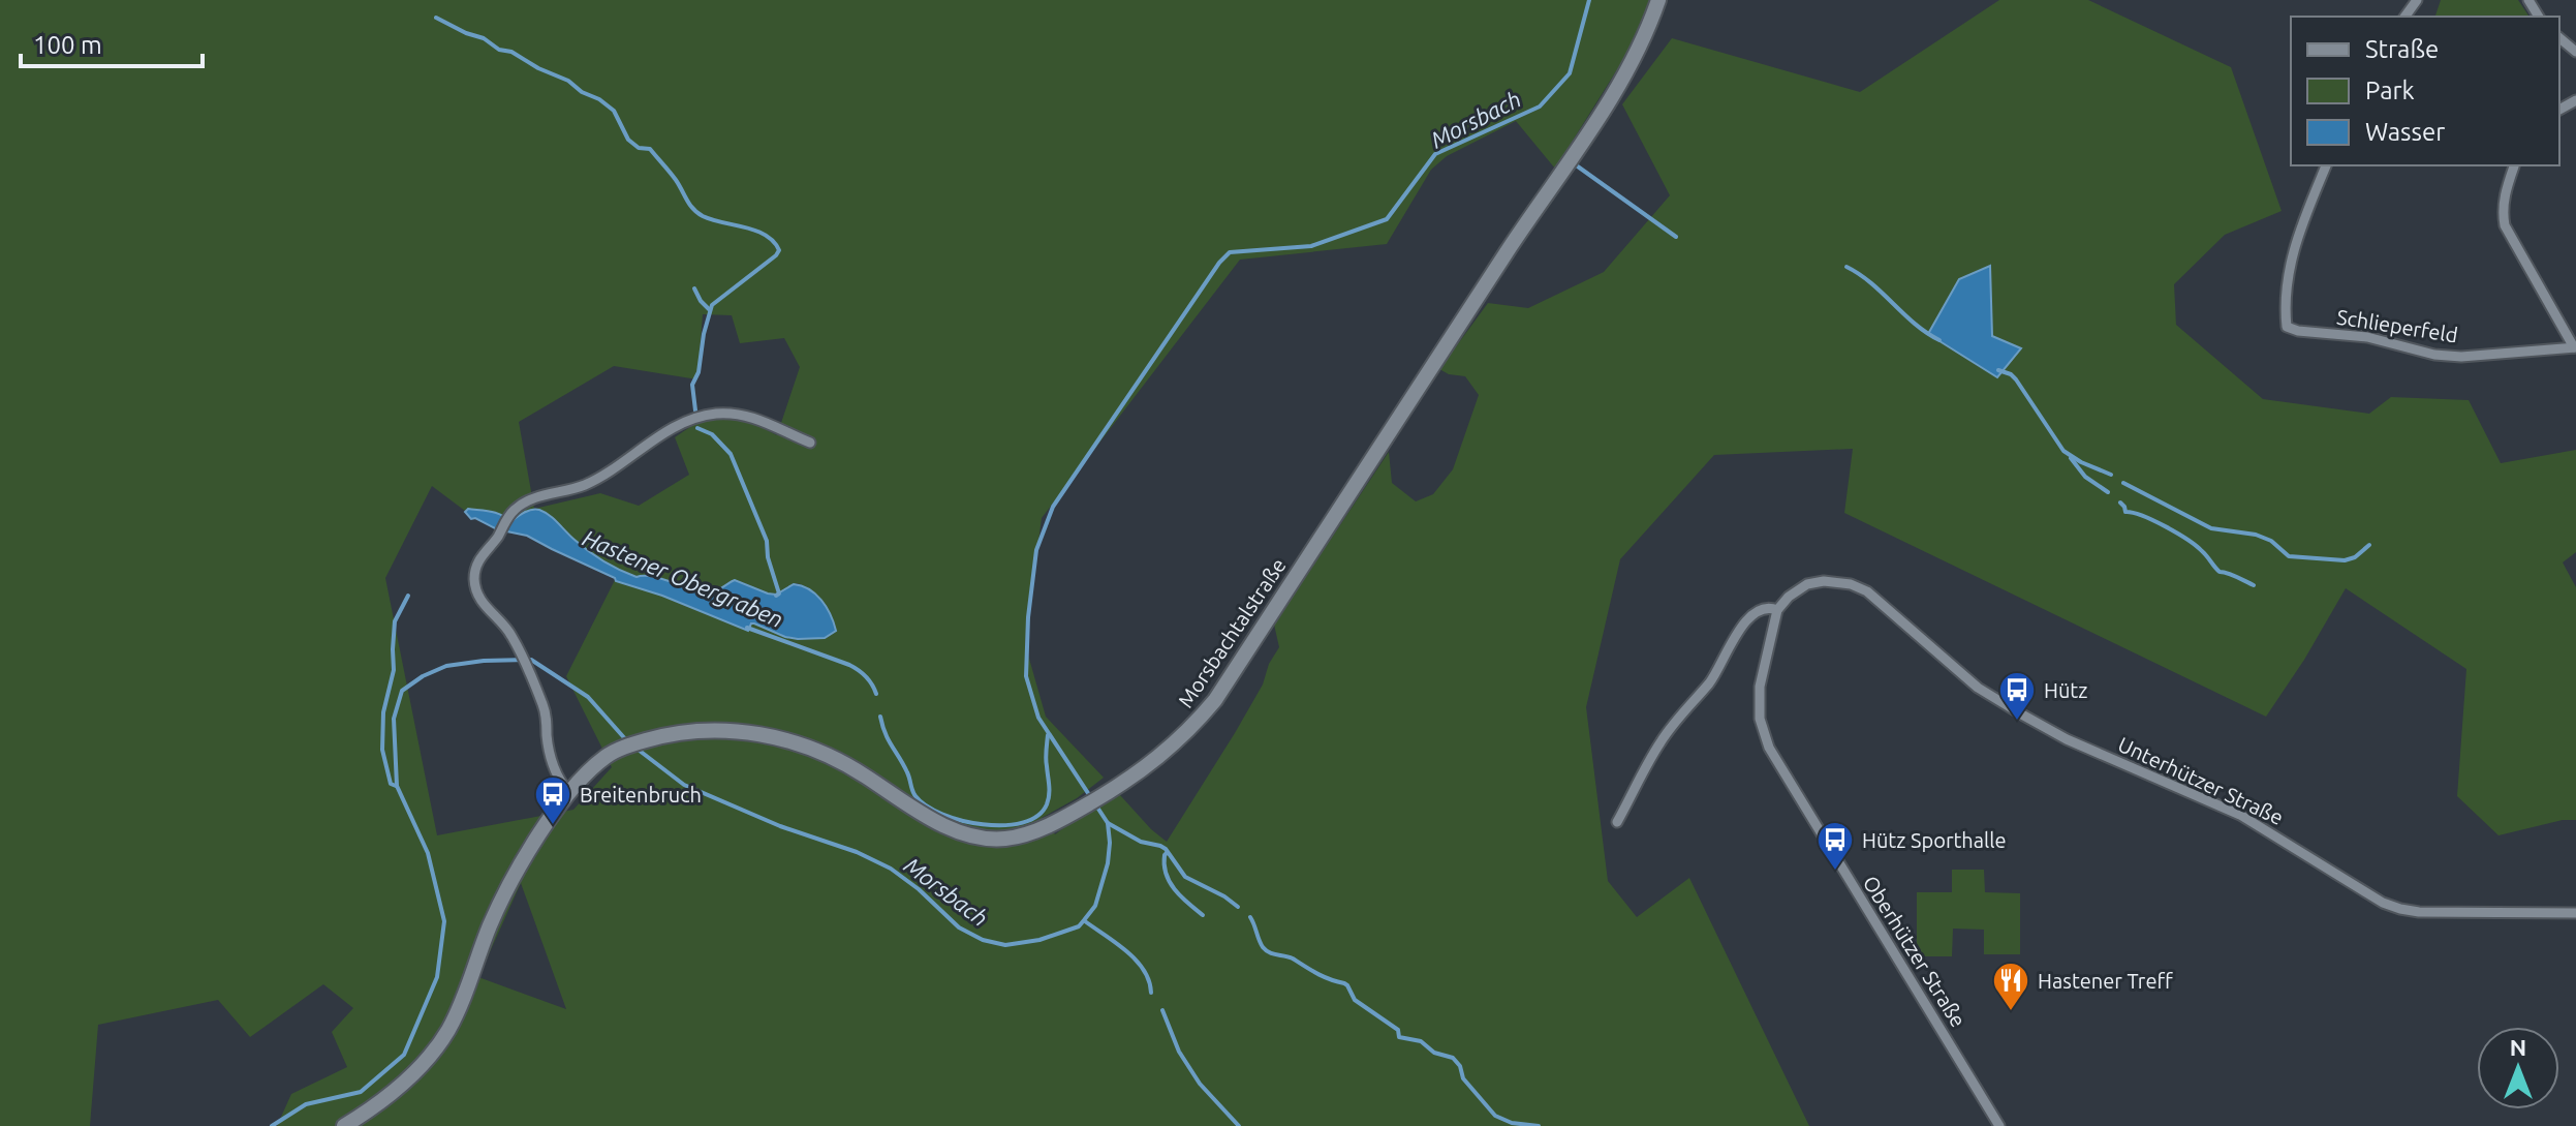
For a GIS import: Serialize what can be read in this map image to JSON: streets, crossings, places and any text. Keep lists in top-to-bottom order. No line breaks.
{"streets":{"main road":["Morsbachtalstraße"],"street":["Schlieperfeld","Unterhützer Straße","Oberhützer Straße"]},"crossings":[["Unterhützer Straße","Oberhützer Straße"]],"water":["Morsbach","Hastener Obergraben"],"places":{"bus stop":["Hütz","Breitenbruch","Hütz Sporthalle"],"restaurant":["Hastener Treff"]},"legend":["Straße","Park","Wasser"],"scale_bar":"100 m","north":"top"}
